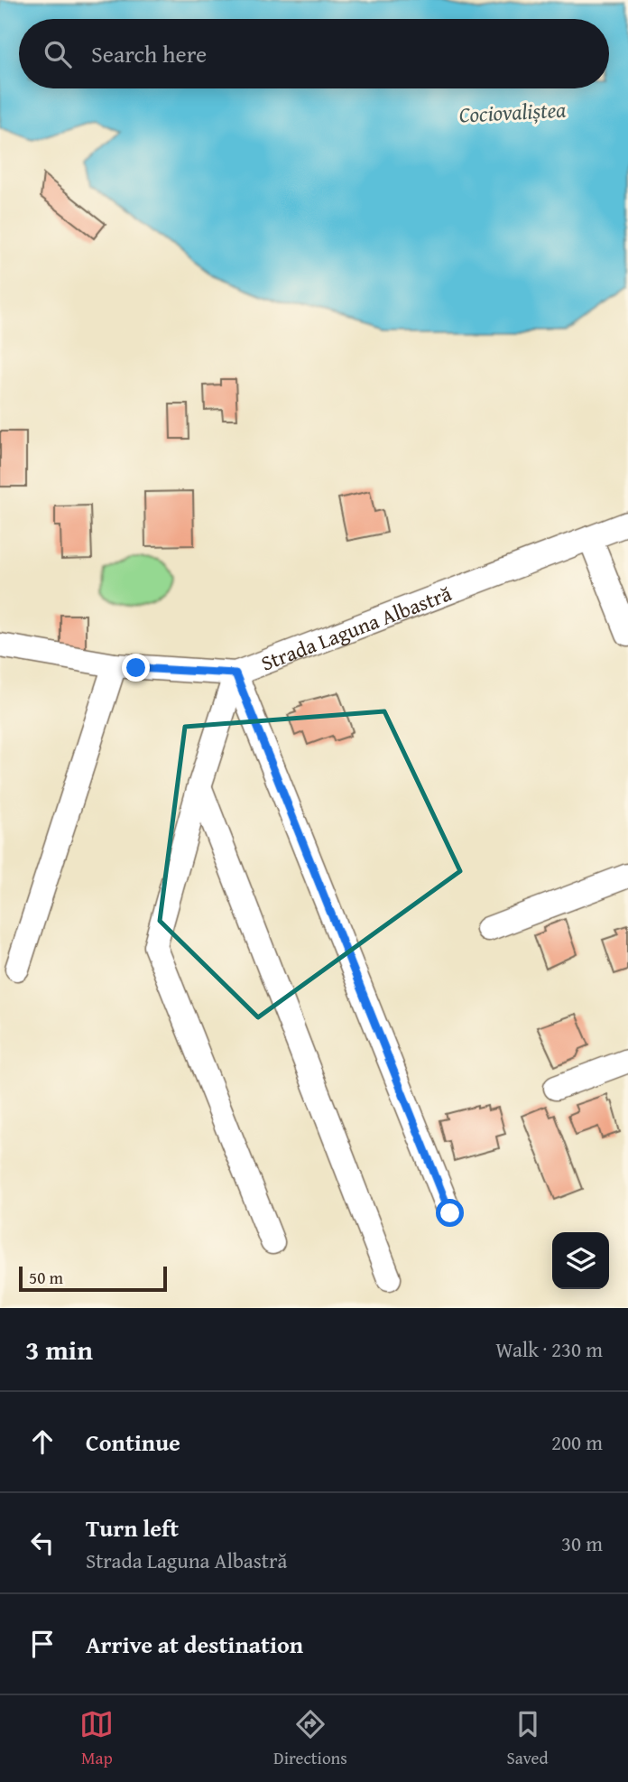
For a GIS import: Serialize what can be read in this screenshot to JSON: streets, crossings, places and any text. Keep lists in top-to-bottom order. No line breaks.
{"streets":{"street":["Strada Laguna Albastră"]},"water":["Cociovaliștea"],"scale_bar":"50 m","page":{"search":"Search here","scale":"50 m","heading":["3 min","Walk · 230 m"],"list":[["Continue","200 m"],["Turn left","Strada Laguna Albastră","30 m"],"Arrive at destination"],"nav":["Map","Directions","Saved"]}}
